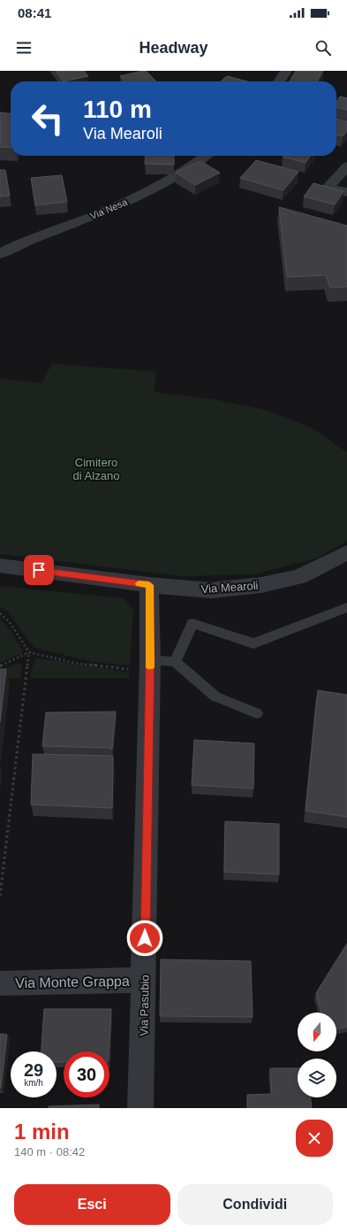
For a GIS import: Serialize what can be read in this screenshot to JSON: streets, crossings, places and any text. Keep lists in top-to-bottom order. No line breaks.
{"streets":{"street":["Via Nesa","Via Mearoli","Via Monte Grappa","Via Pasubio"]},"crossings":[["Via Mearoli","Via Pasubio"],["Via Monte Grappa","Via Pasubio"]],"parks":["Cimitero di Alzano"],"north":"bottom","page":{"status":"08:41","header":"Headway","turn":["110 m","Via Mearoli"],"speed":"29 km/h","limit":"30","heading":["1 min","140 m · 08:42"],"buttons":["Esci","Condividi"]}}
